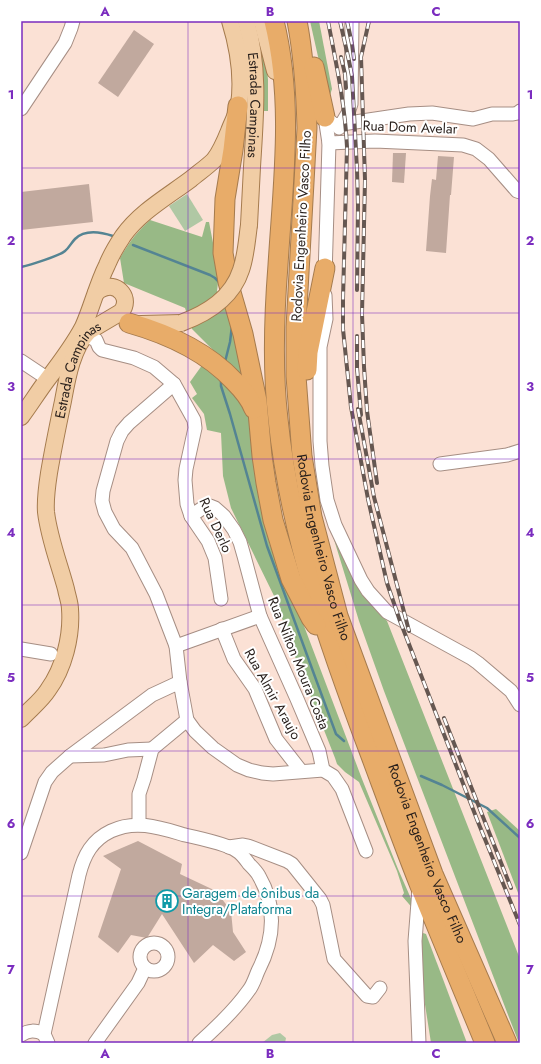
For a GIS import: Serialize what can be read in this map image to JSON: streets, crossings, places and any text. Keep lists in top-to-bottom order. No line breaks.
{"streets":{"highway":["Rodovia Engenheiro Vasco Filho"],"main road":["Estrada Campinas"],"street":["Rua Dom Avelar","Rua Derlo","Rua Nilton Moura Costa","Rua Almir Araujo"]},"crossings":[["Estrada Campinas","Rua Derlo"],["Rua Derlo","Rua Nilton Moura Costa"]],"places":{"building":["Garagem de ônibus da Integra/Plataforma"]},"grid":{"columns":["A","B","C"],"rows":["1","2","3","4","5","6","7"]}}
